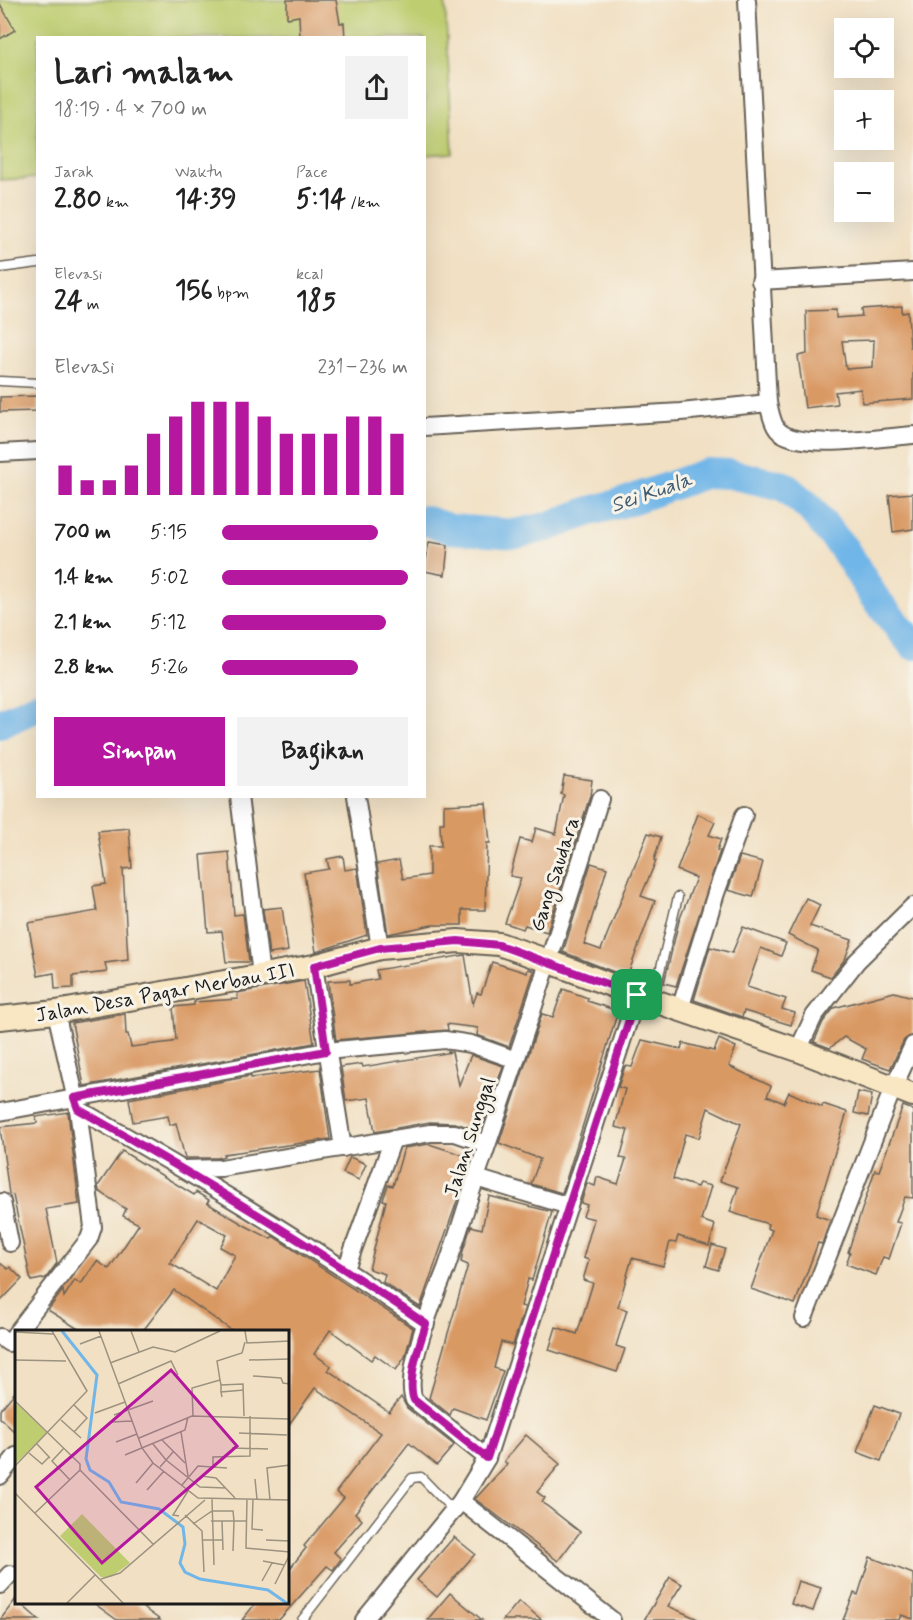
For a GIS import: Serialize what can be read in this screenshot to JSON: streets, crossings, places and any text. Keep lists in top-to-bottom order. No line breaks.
{"streets":{"street":["Gang Saudara","Jalan Desa Pagar Merbau III","Jalan Sunggal"]},"crossings":[["Gang Saudara","Jalan Desa Pagar Merbau III"],["Gang Saudara","Jalan Sunggal"],["Jalan Desa Pagar Merbau III","Jalan Sunggal"]],"water":["Sei Kuala"],"page":{"map_buttons":["+","−"],"heading":["Lari malam","18:19 · 4 × 700 m"],"stats":[["Jarak","2.80 km"],["Waktu","14:39"],["Pace","5:14 /km"],["Elevasi","24 m"],["156 bpm"],["kcal","185"]],"chart":["Elevasi","231–236 m"],"list":[{"name":"700 m","note":"5:15"},{"name":"1.4 km","note":"5:02"},{"name":"2.1 km","note":"5:12"},{"name":"2.8 km","note":"5:26"}],"buttons":["Simpan","Bagikan"]}}
